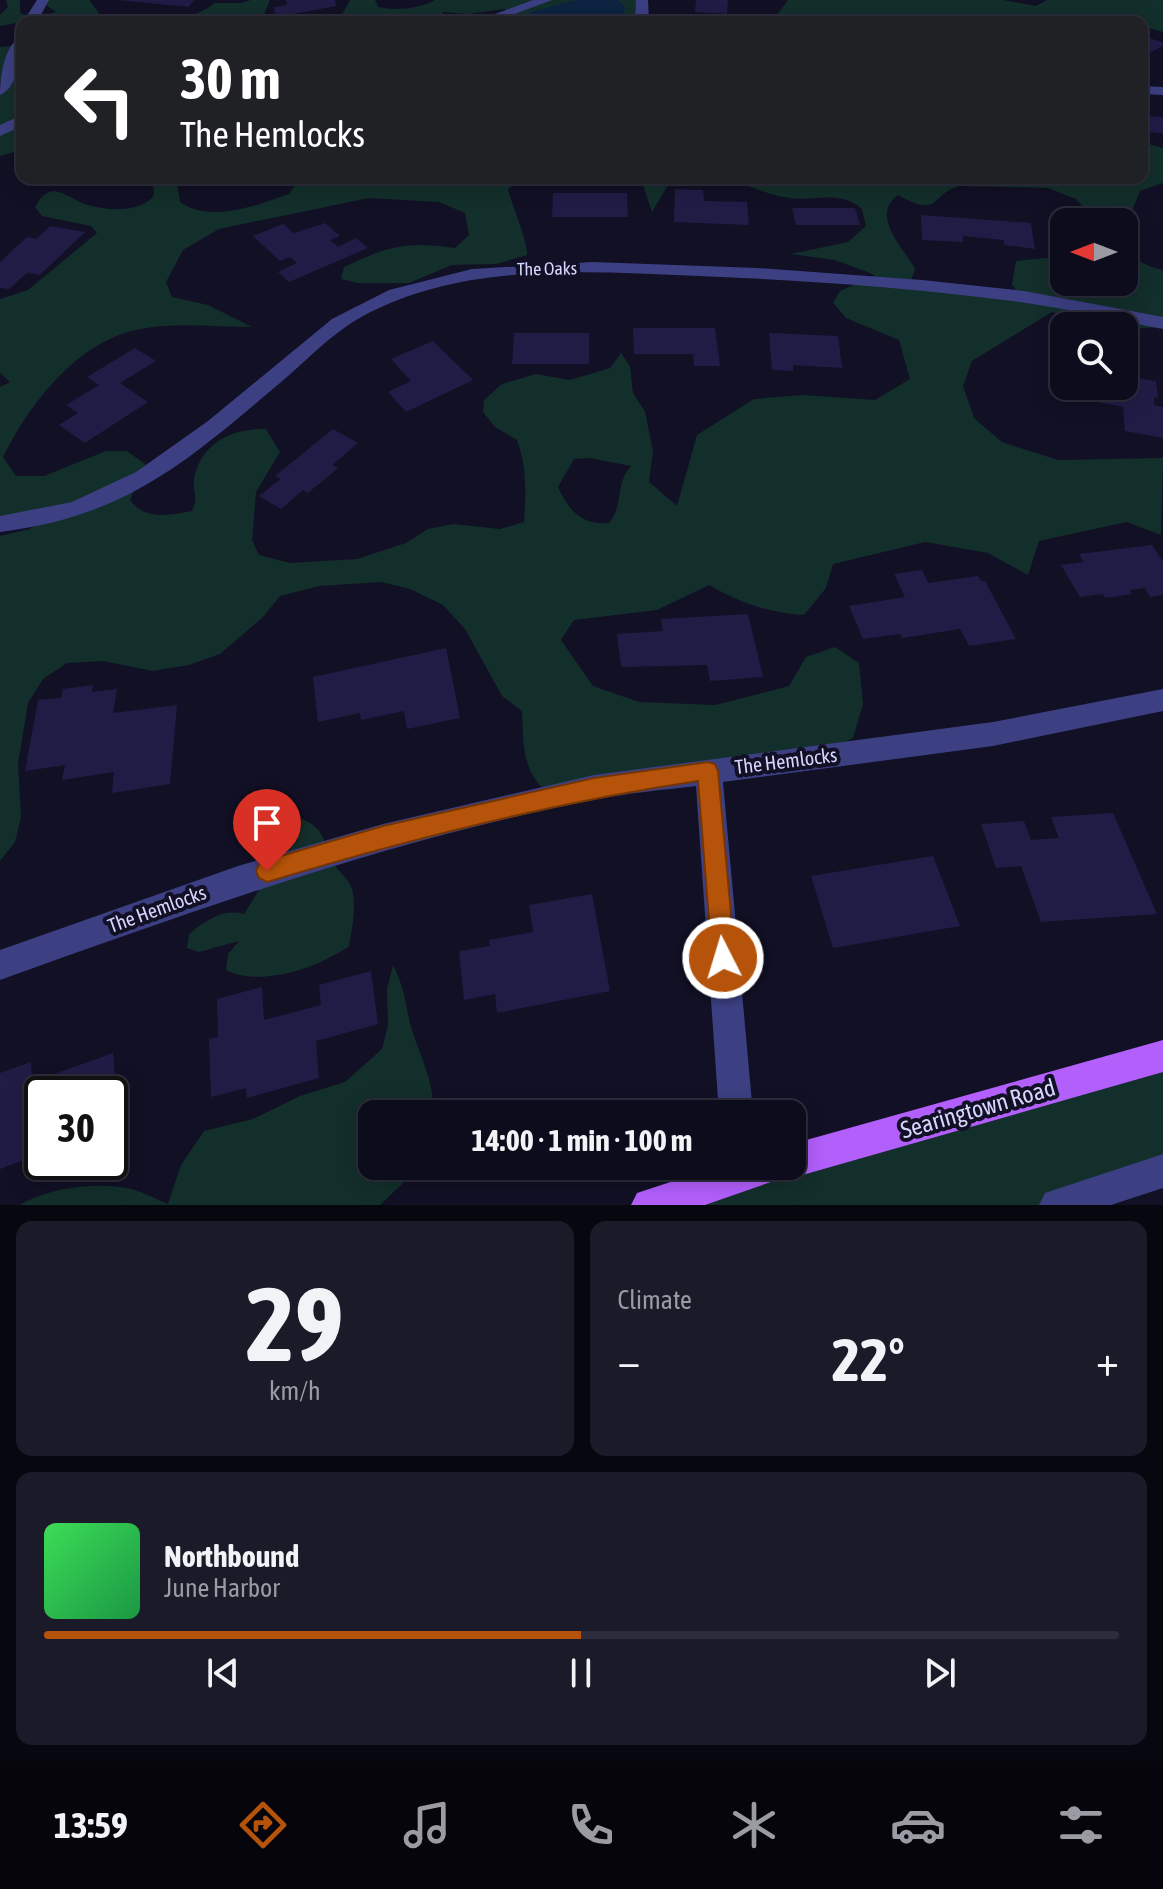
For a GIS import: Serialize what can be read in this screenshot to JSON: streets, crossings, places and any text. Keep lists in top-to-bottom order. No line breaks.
{"streets":{"main road":["Searingtown Road"],"street":["The Oaks","The Hemlocks"]},"north":"left","page":{"turn":["30 m","The Hemlocks"],"limit":"30","trip":"14:00 · 1 min · 100 m","tile":[["29","km/h"],"Climate"],"heat":["−","22°","+"],"song":["Northbound","June Harbor"],"tabs":"13:59"}}
